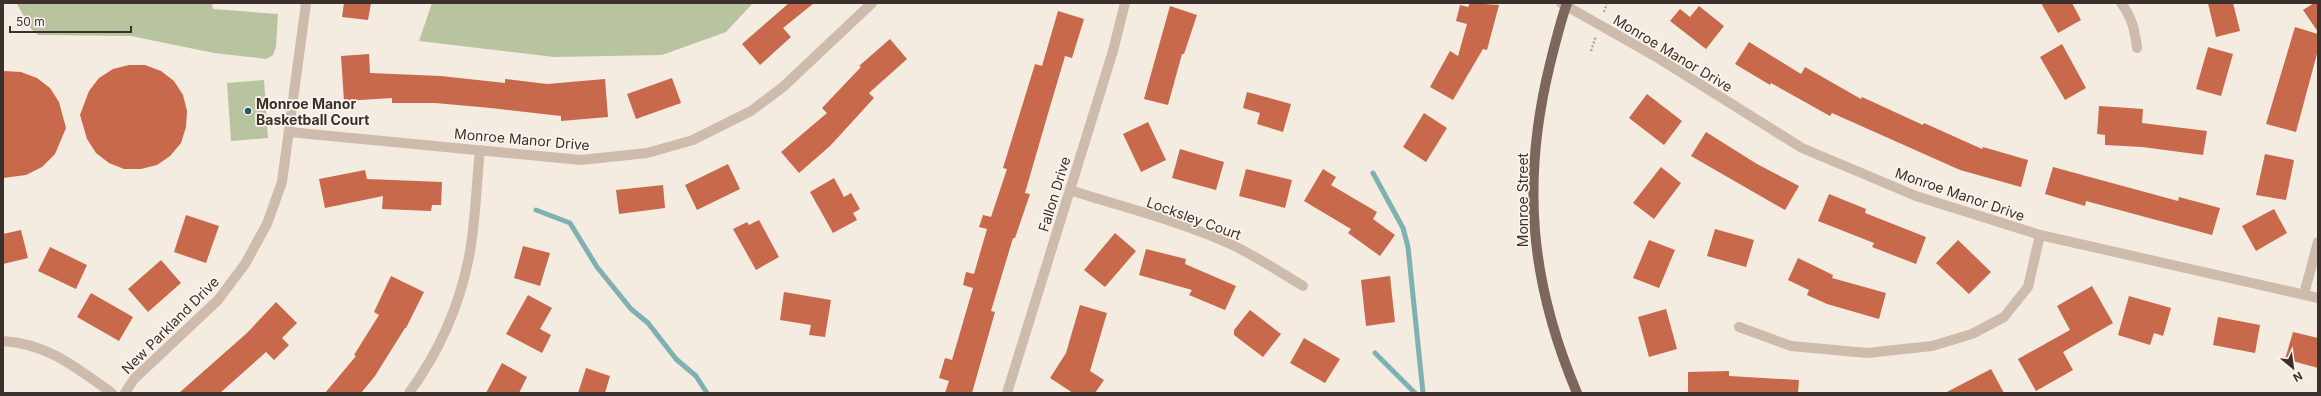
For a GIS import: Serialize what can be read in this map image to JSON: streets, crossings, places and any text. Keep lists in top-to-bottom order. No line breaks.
{"streets":{"main road":["Monroe Street"],"street":["Monroe Manor Drive","Fallon Drive","Locksley Court","New Parkland Drive"]},"crossings":[["Monroe Manor Drive","Monroe Street"],["Monroe Manor Drive","New Parkland Drive"],["Fallon Drive","Locksley Court"]],"places":["Monroe Manor Basketball Court"],"scale_bar":"50 m","north":"bottom right"}
